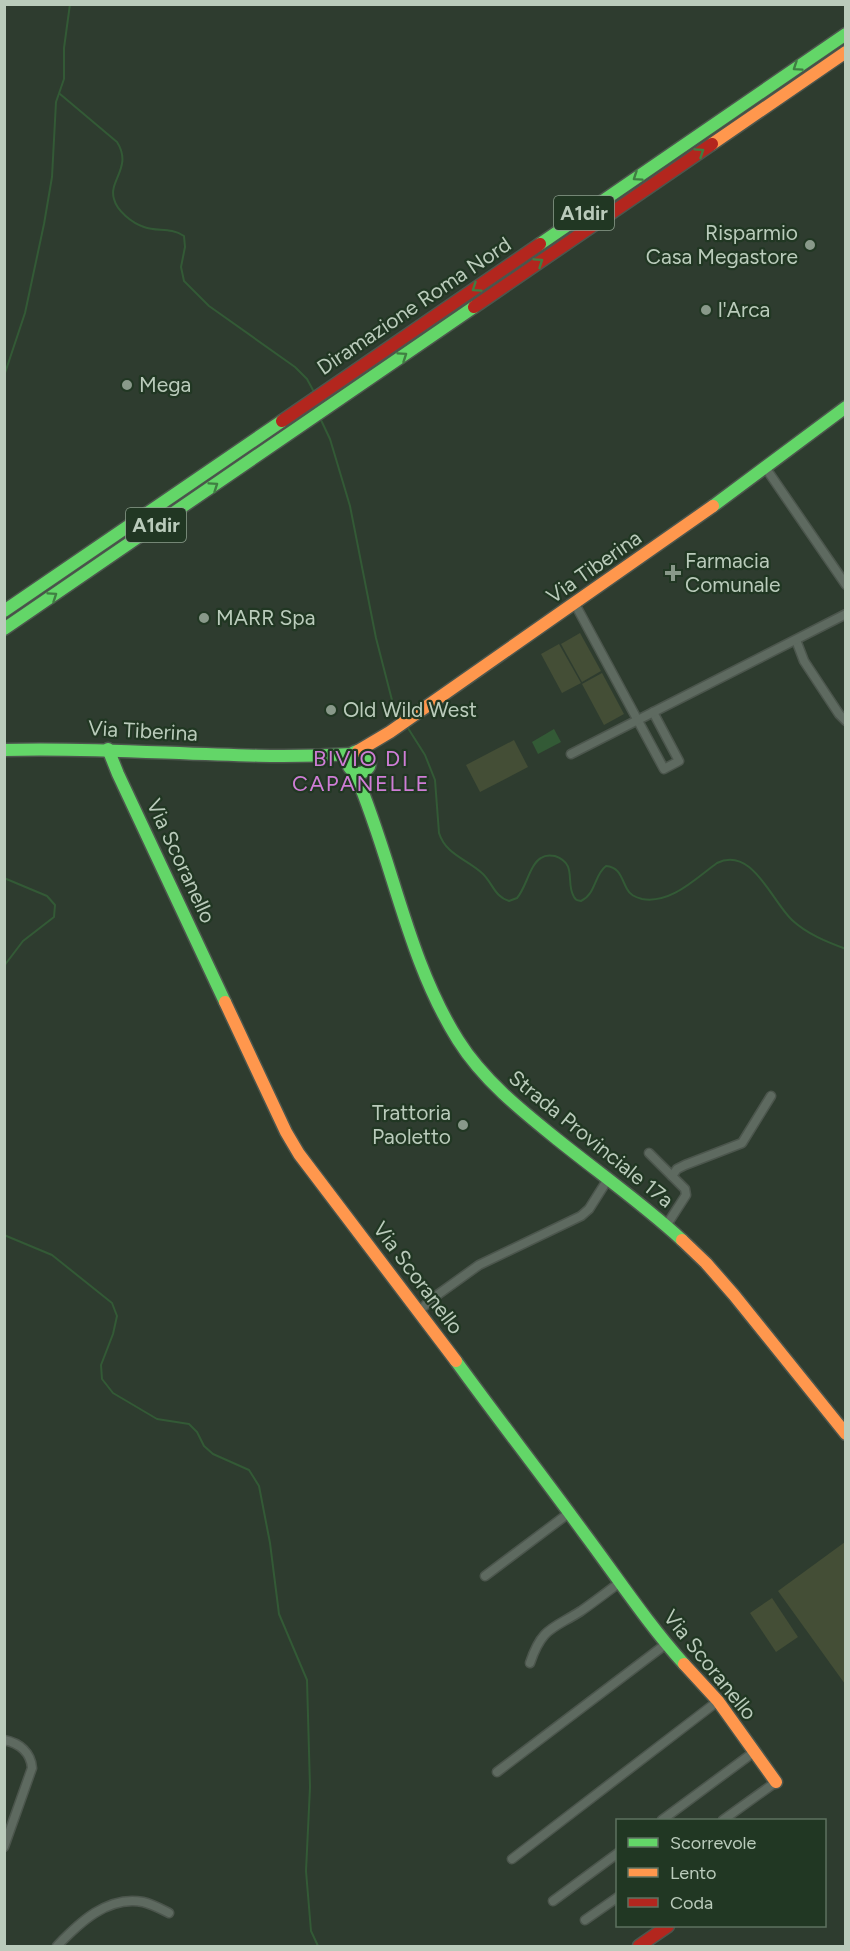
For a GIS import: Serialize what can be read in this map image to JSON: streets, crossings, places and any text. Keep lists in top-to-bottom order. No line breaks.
{"streets":{"main road":["A1dir","Diramazione Roma Nord","Via Tiberina","Via Scoranello","Strada Provinciale 17a"]},"crossings":[["Via Tiberina","Via Scoranello"]],"districts":["BIVIO DI CAPANELLE"],"places":{"other":["Risparmio Casa Megastore","l'Arca","Mega","MARR Spa","Old Wild West","Trattoria Paoletto"],"health":["Farmacia Comunale"]},"legend":["Scorrevole","Lento","Coda"]}
